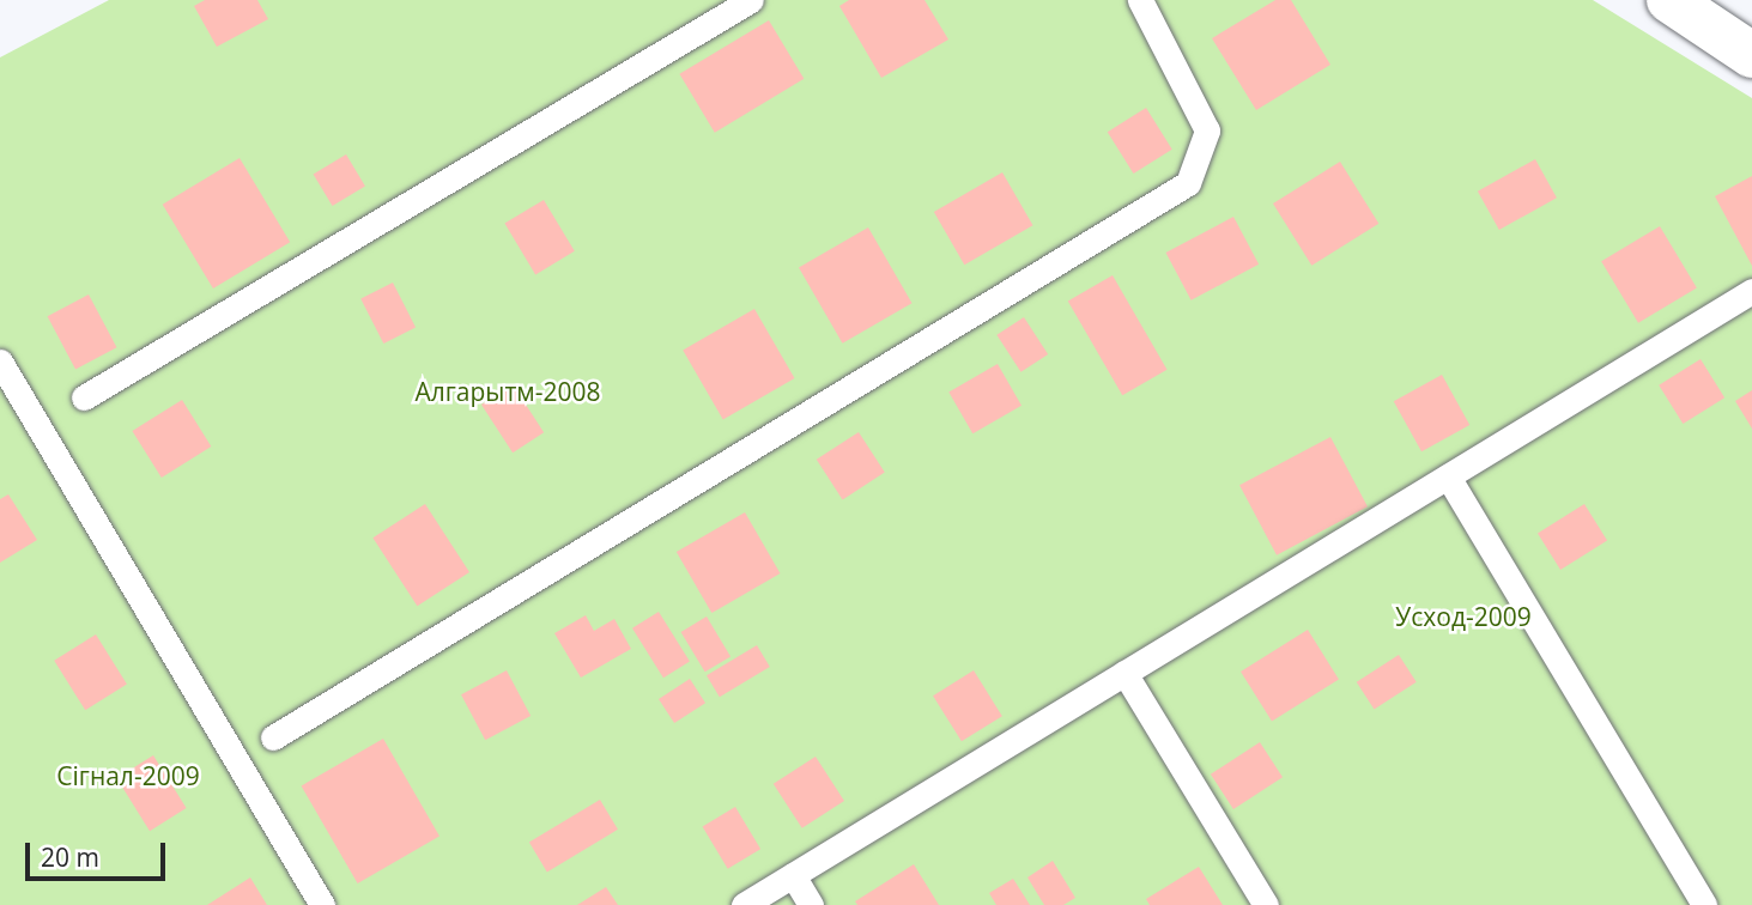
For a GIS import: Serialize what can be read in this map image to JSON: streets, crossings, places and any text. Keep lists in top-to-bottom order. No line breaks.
{"parks":["Алгарытм-2008","Усход-2009","Сігнал-2009"],"scale_bar":"20 m"}
